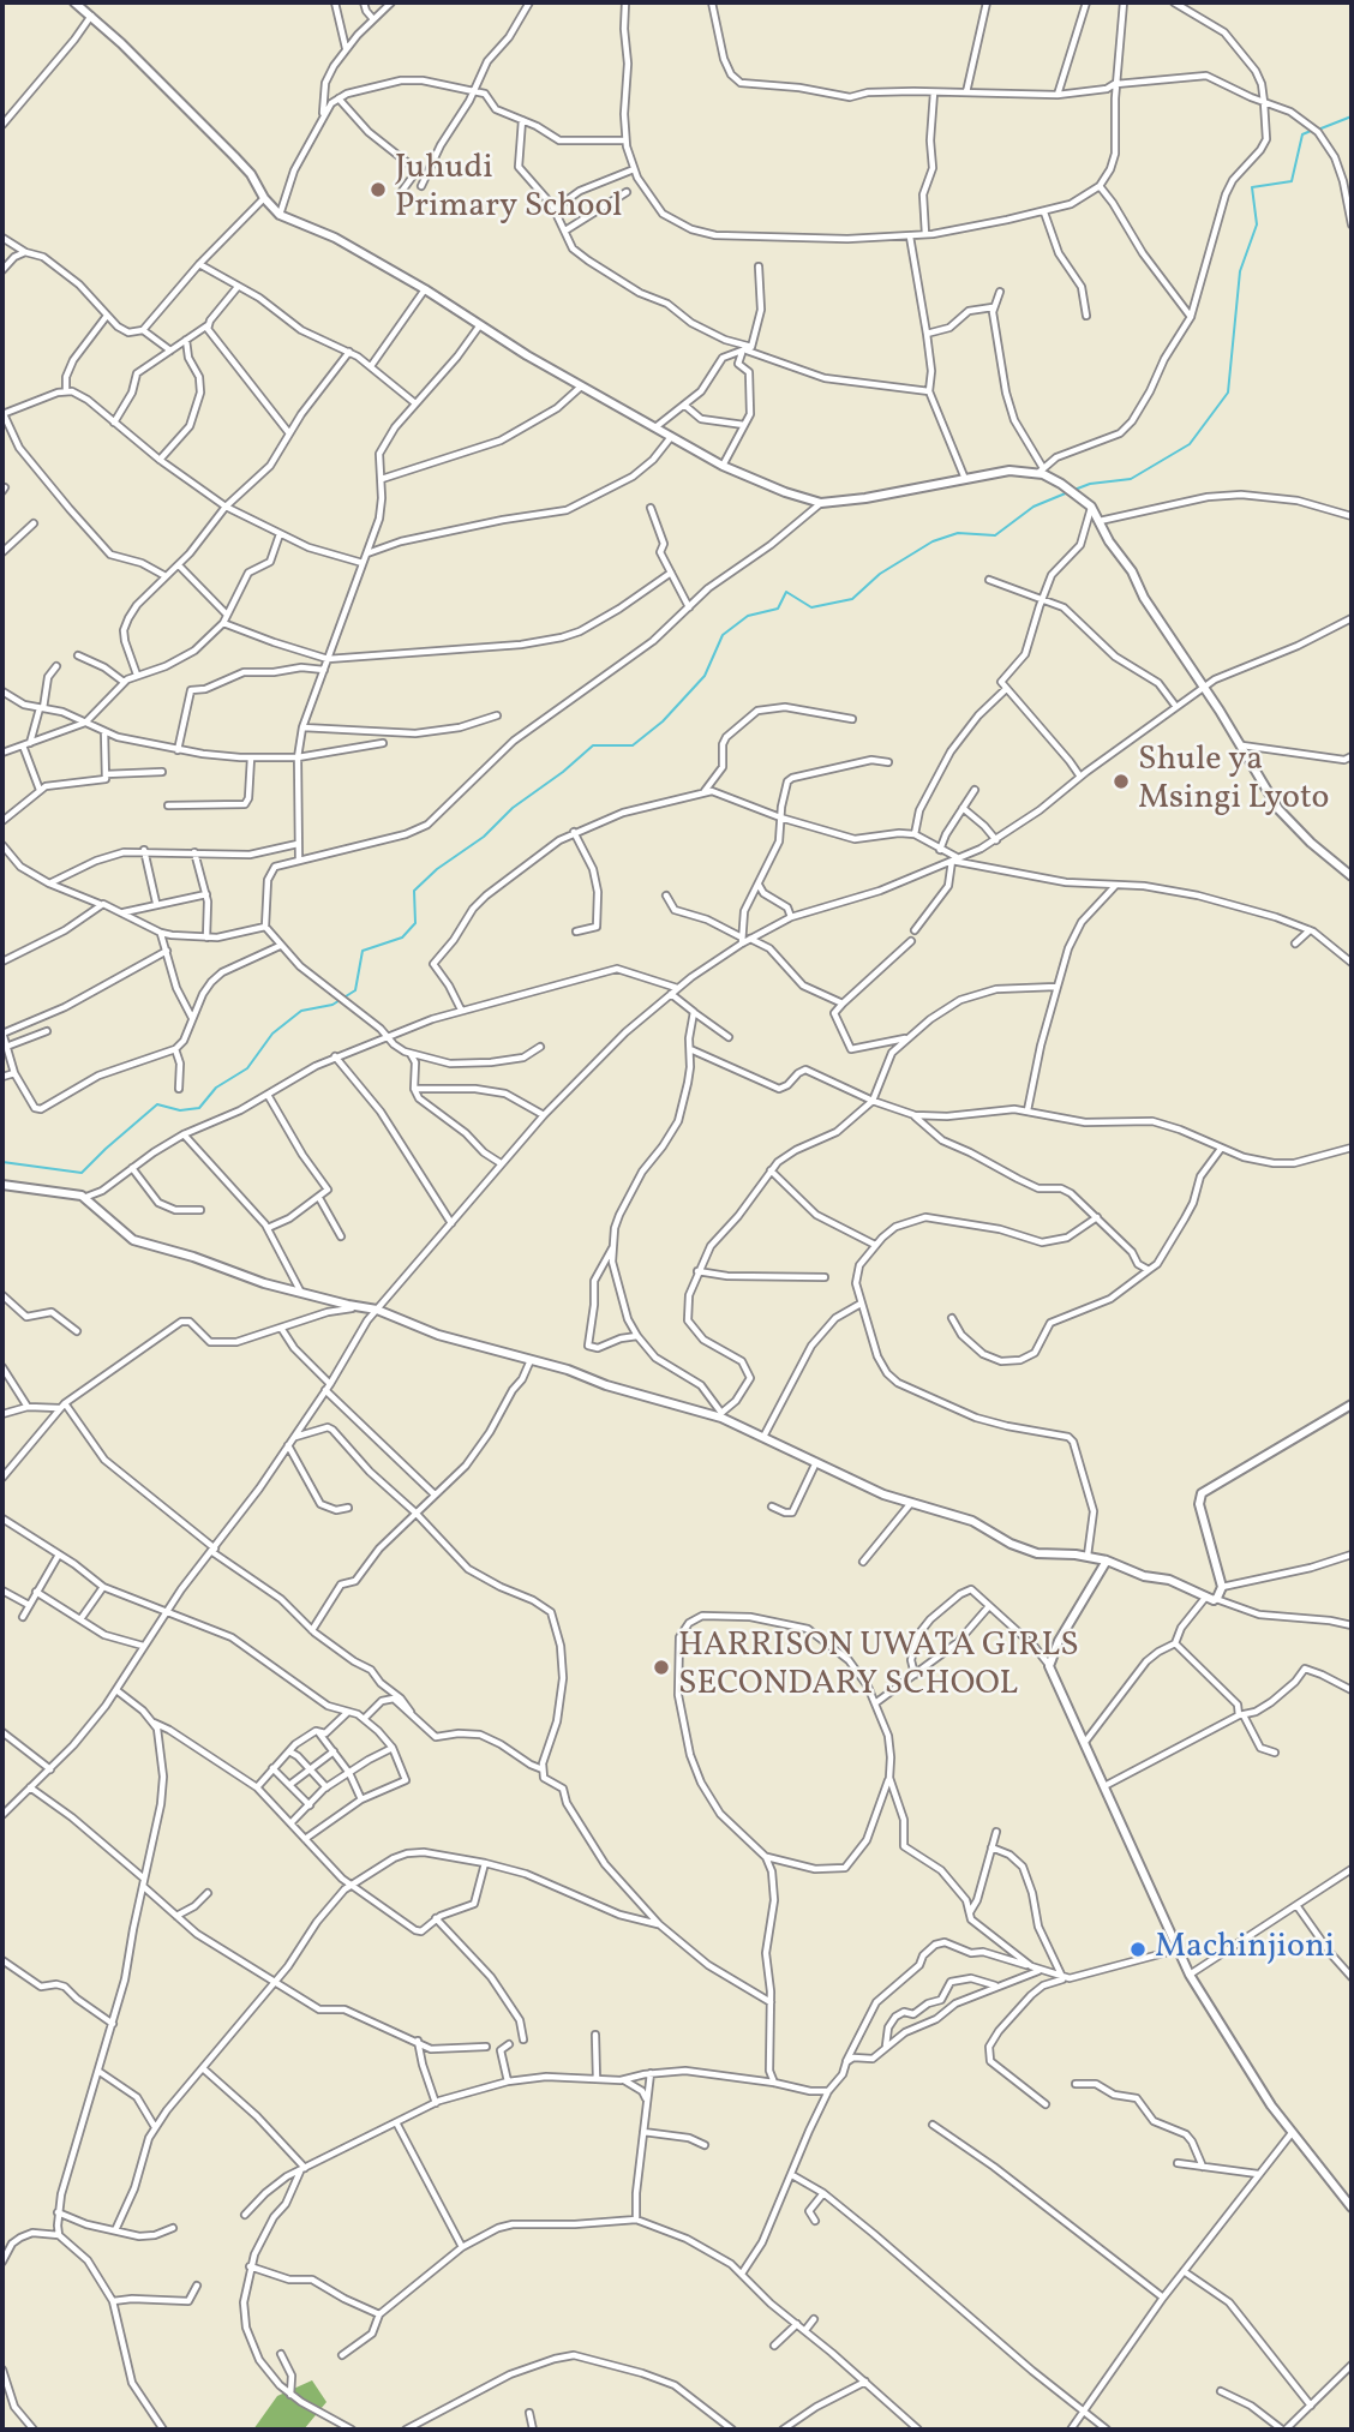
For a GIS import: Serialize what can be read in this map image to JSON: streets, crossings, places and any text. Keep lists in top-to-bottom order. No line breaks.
{"places":["Juhudi Primary School","Shule ya Msingi Lyoto","HARRISON UWATA GIRLS SECONDARY SCHOOL","Machinjioni"]}
